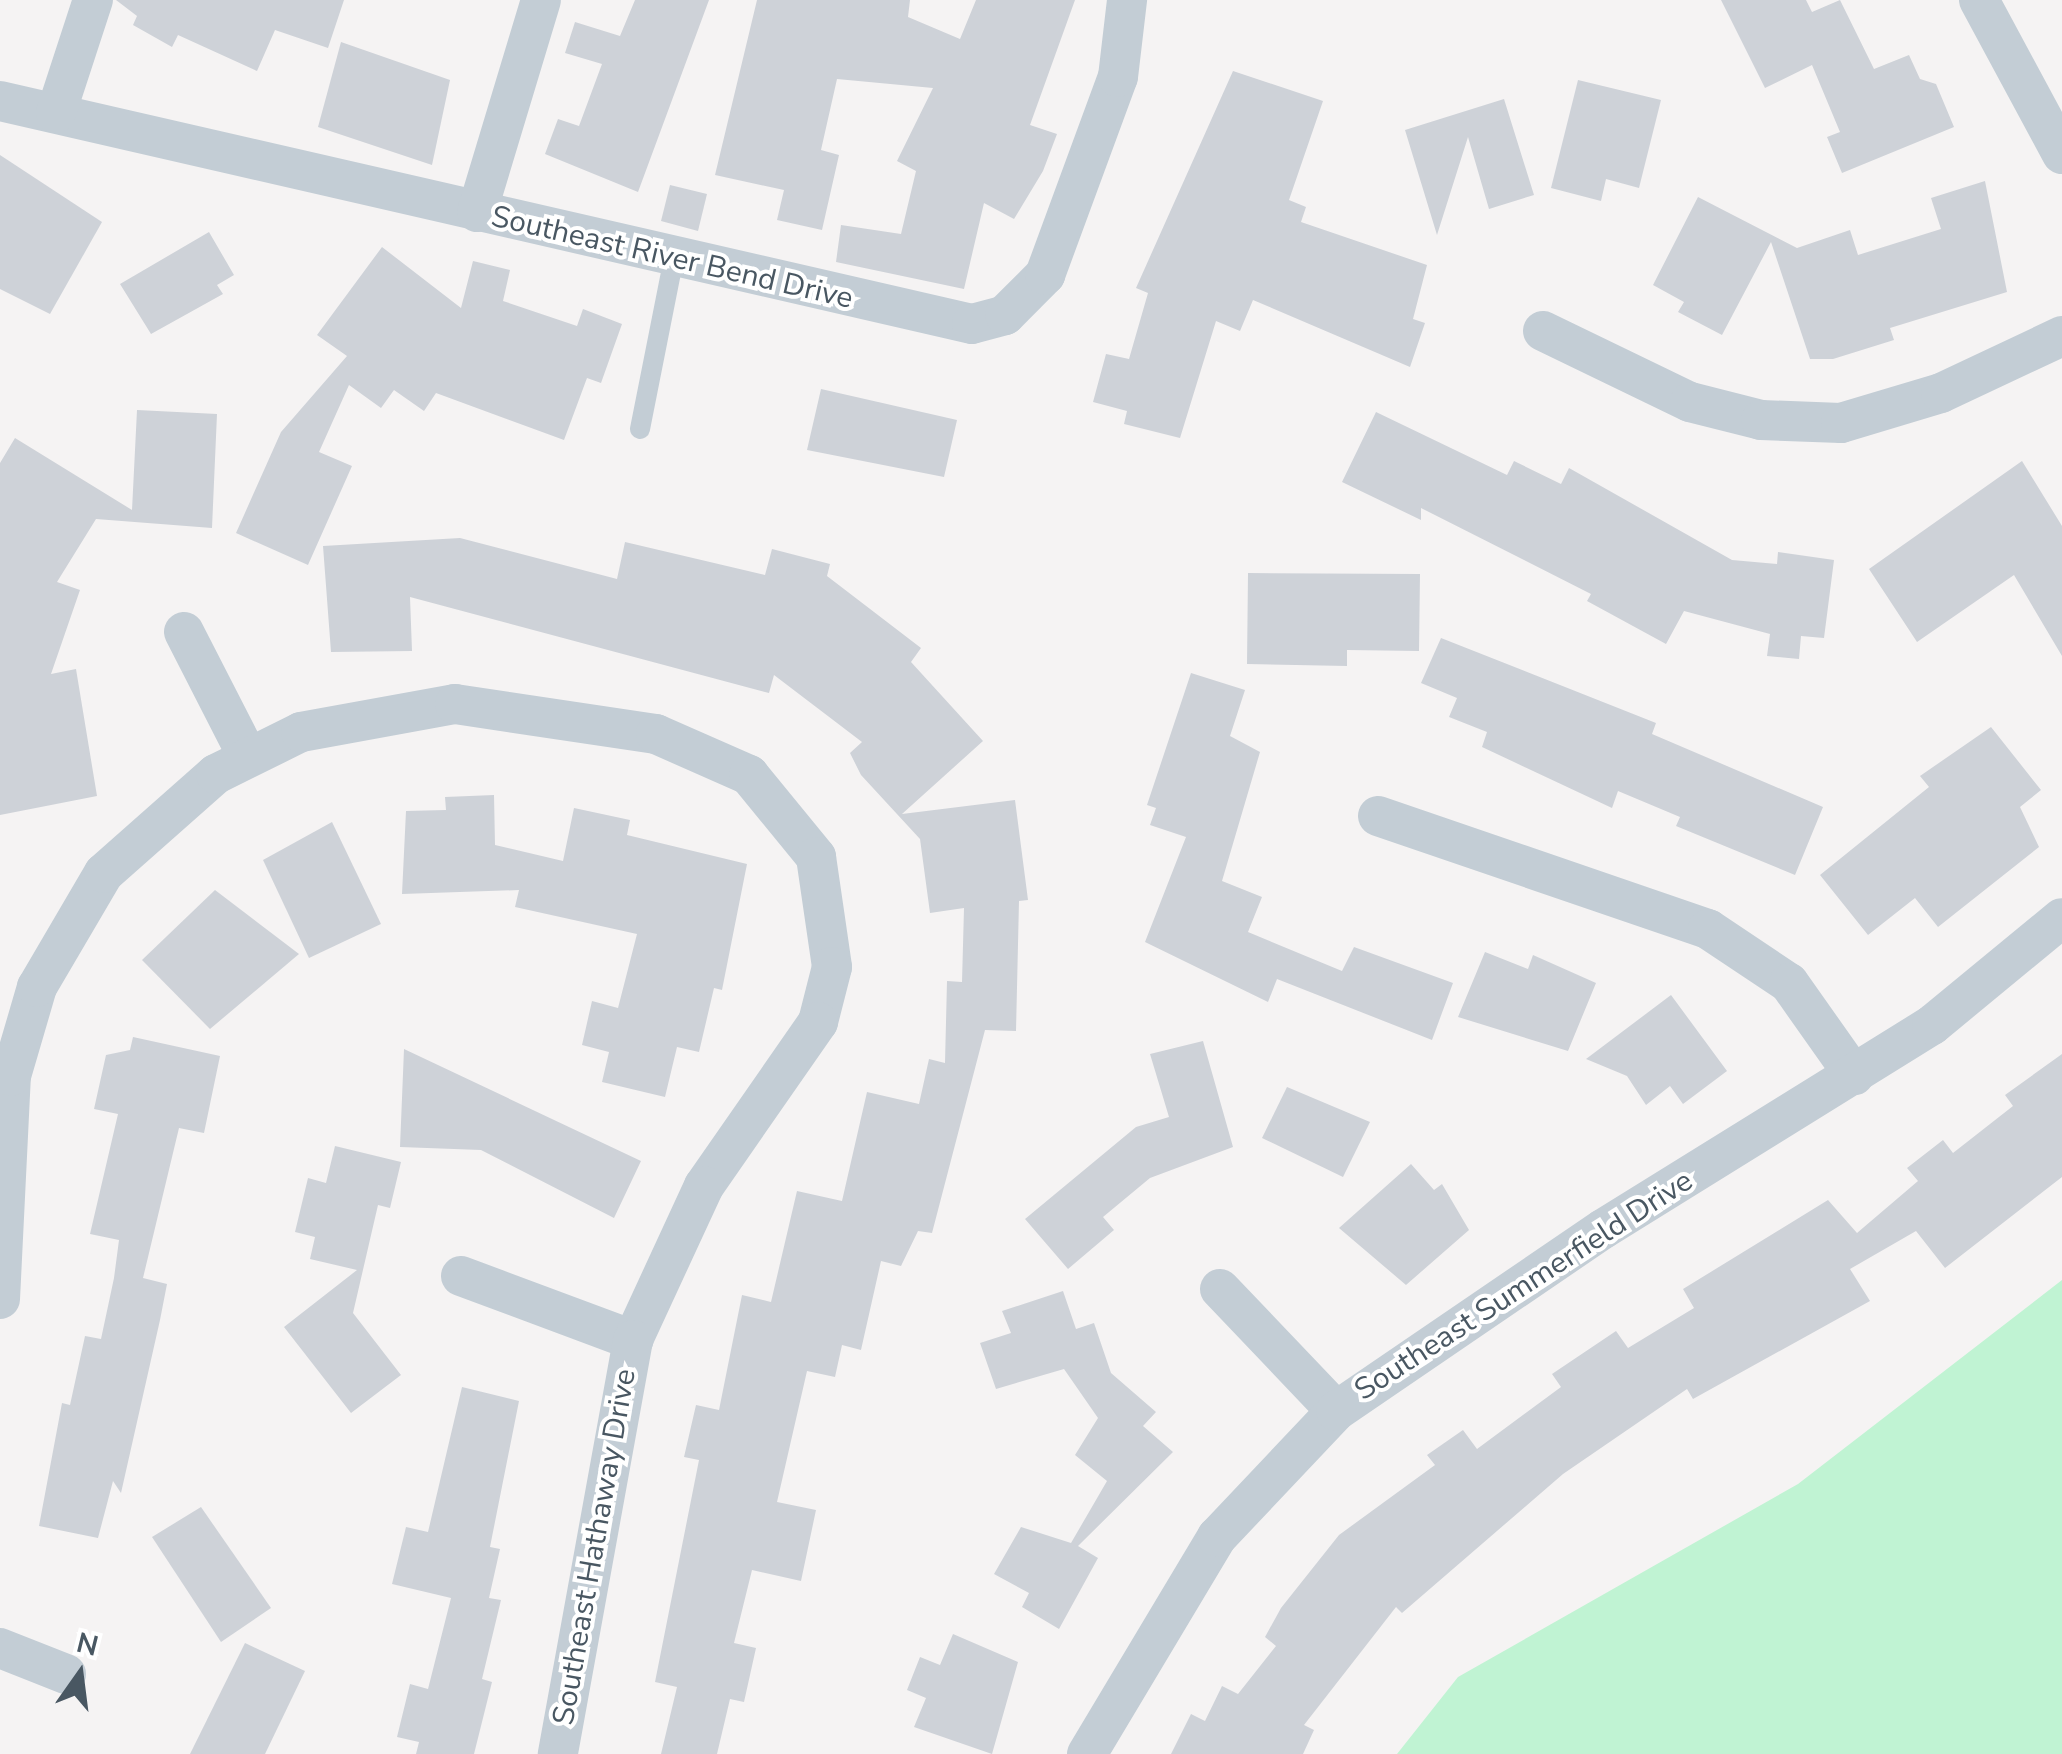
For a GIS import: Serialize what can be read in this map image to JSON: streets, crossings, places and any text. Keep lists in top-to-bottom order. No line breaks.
{"streets":{"street":["Southeast River Bend Drive","Southeast Summerfield Drive","Southeast Hathaway Drive"]},"north":"top"}
